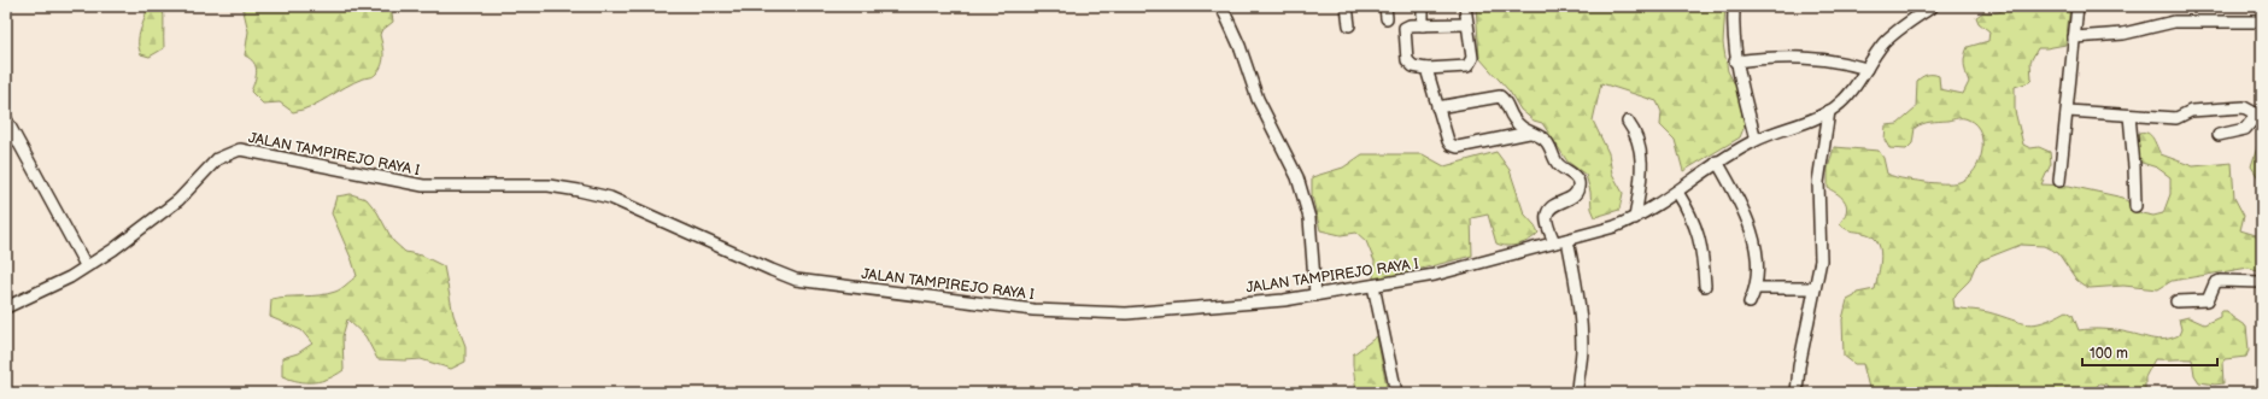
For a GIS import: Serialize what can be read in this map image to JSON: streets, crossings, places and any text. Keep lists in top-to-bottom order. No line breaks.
{"streets":{"street":["JALAN TAMPIREJO RAYA I"]},"scale_bar":"100 m"}
